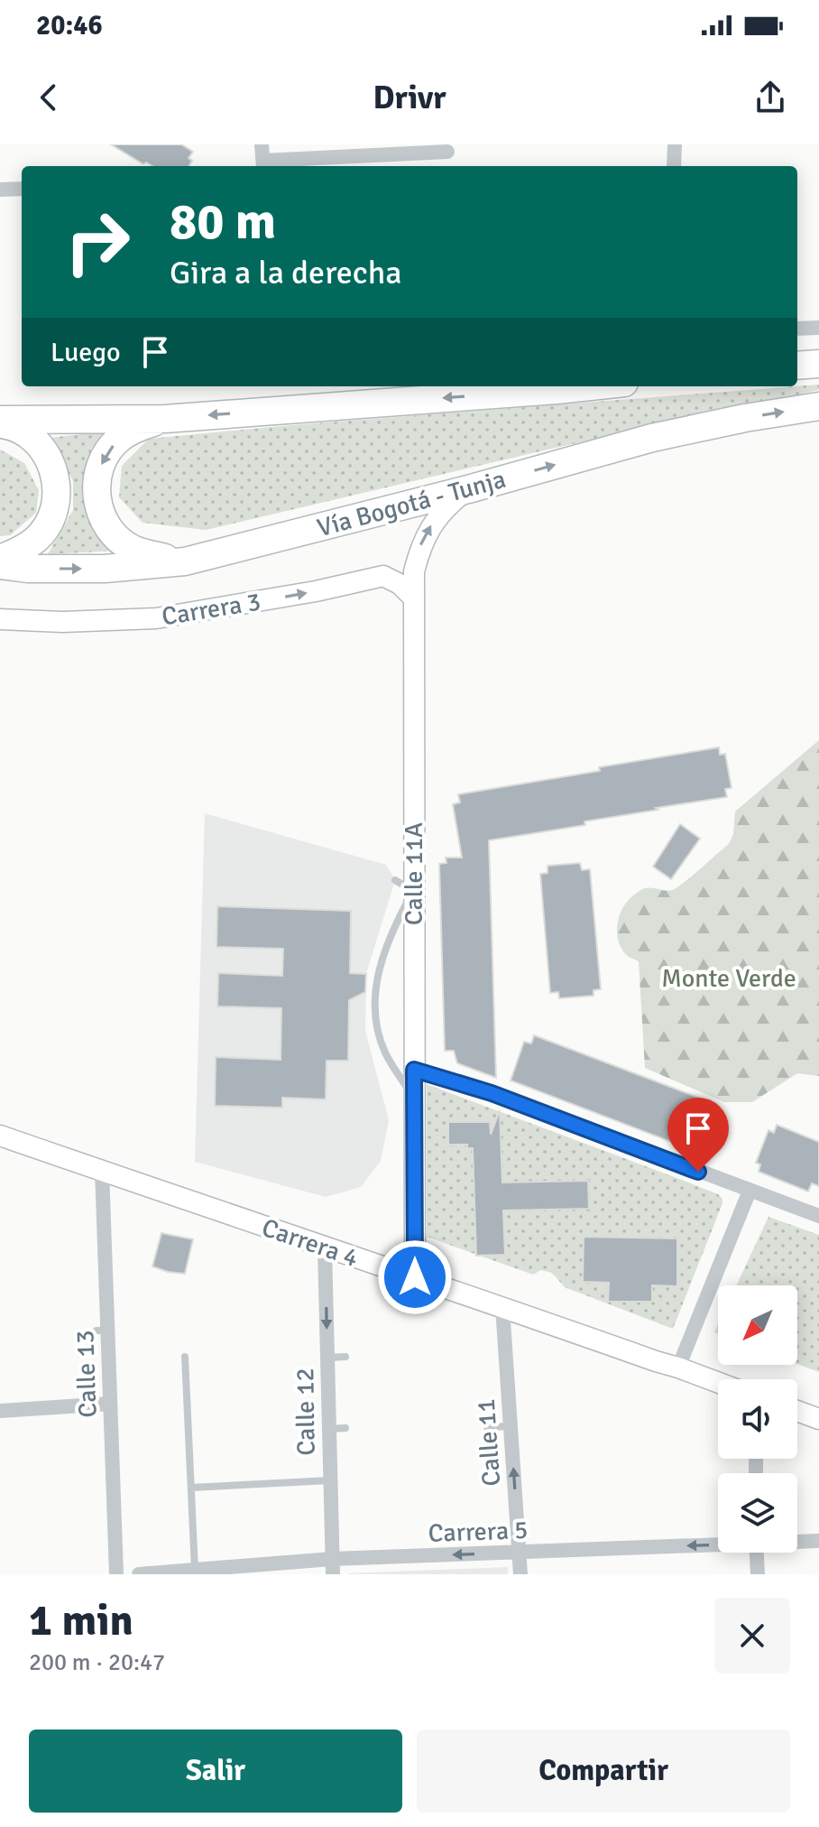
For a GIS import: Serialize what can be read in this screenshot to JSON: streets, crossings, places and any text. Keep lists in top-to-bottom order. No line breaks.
{"streets":{"highway":["Vía Bogotá - Tunja"],"street":["Carrera 3","Calle 11A","Carrera 4","Calle 13","Calle 12","Calle 11","Carrera 5"]},"crossings":[["Vía Bogotá - Tunja","Calle 11A"],["Carrera 3","Calle 11A"],["Calle 11A","Carrera 4"],["Carrera 4","Calle 13"],["Carrera 4","Calle 12"],["Carrera 4","Calle 11"],["Calle 12","Carrera 5"],["Calle 11","Carrera 5"]],"one_way":["Carrera 3","Calle 11","Carrera 5"],"parks":["Monte Verde"],"north":"bottom left","page":{"status":"20:46","header":"Drivr","turn":["80 m","Gira a la derecha"],"then":"Luego","heading":["1 min","200 m · 20:47"],"buttons":["Salir","Compartir"]}}
